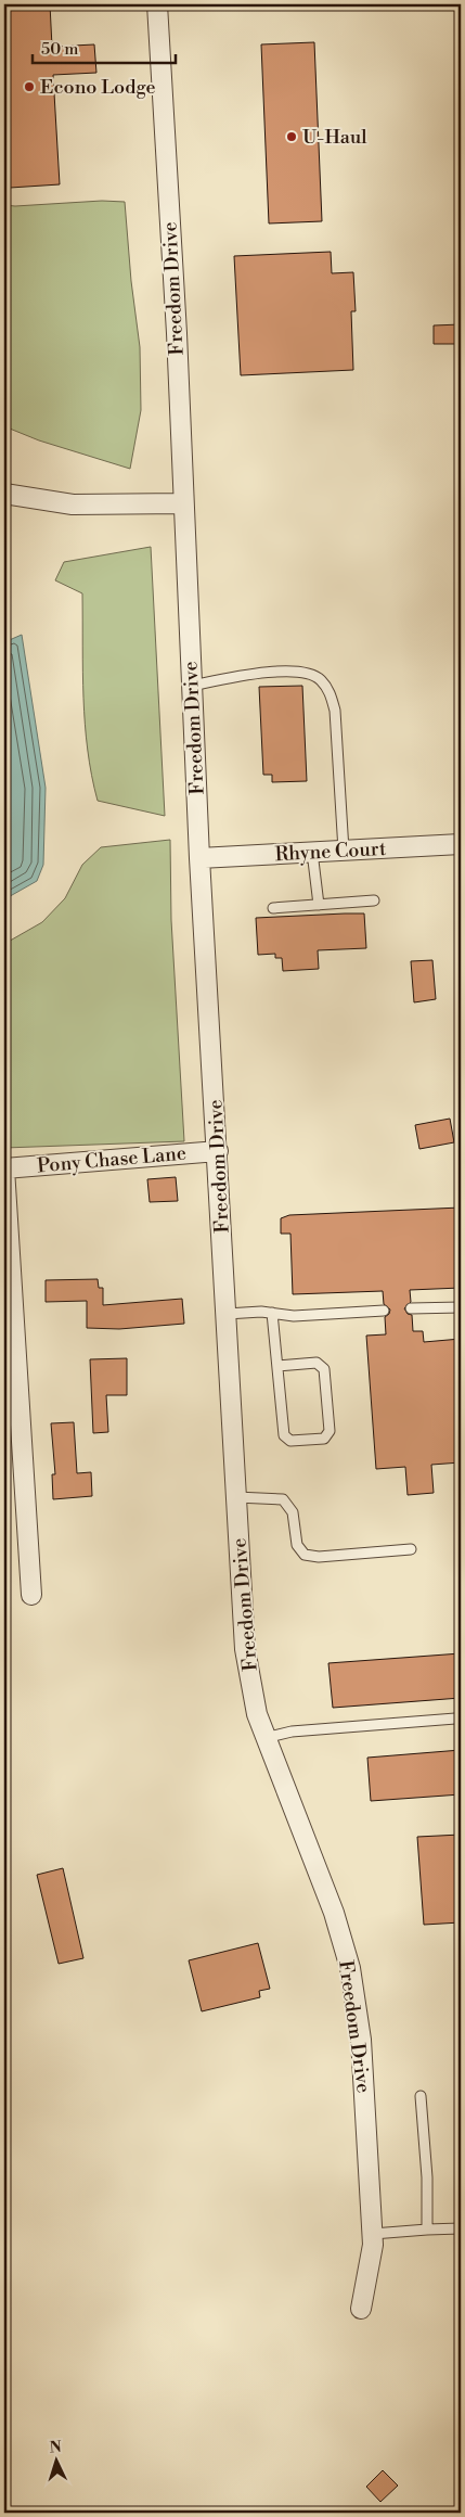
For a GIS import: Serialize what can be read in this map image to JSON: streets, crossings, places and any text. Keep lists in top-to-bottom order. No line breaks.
{"streets":{"street":["Freedom Drive","Rhyne Court","Pony Chase Lane"]},"crossings":[["Freedom Drive","Rhyne Court"],["Freedom Drive","Pony Chase Lane"]],"places":["Econo Lodge","U-Haul"],"scale_bar":"50 m","north":"top"}
